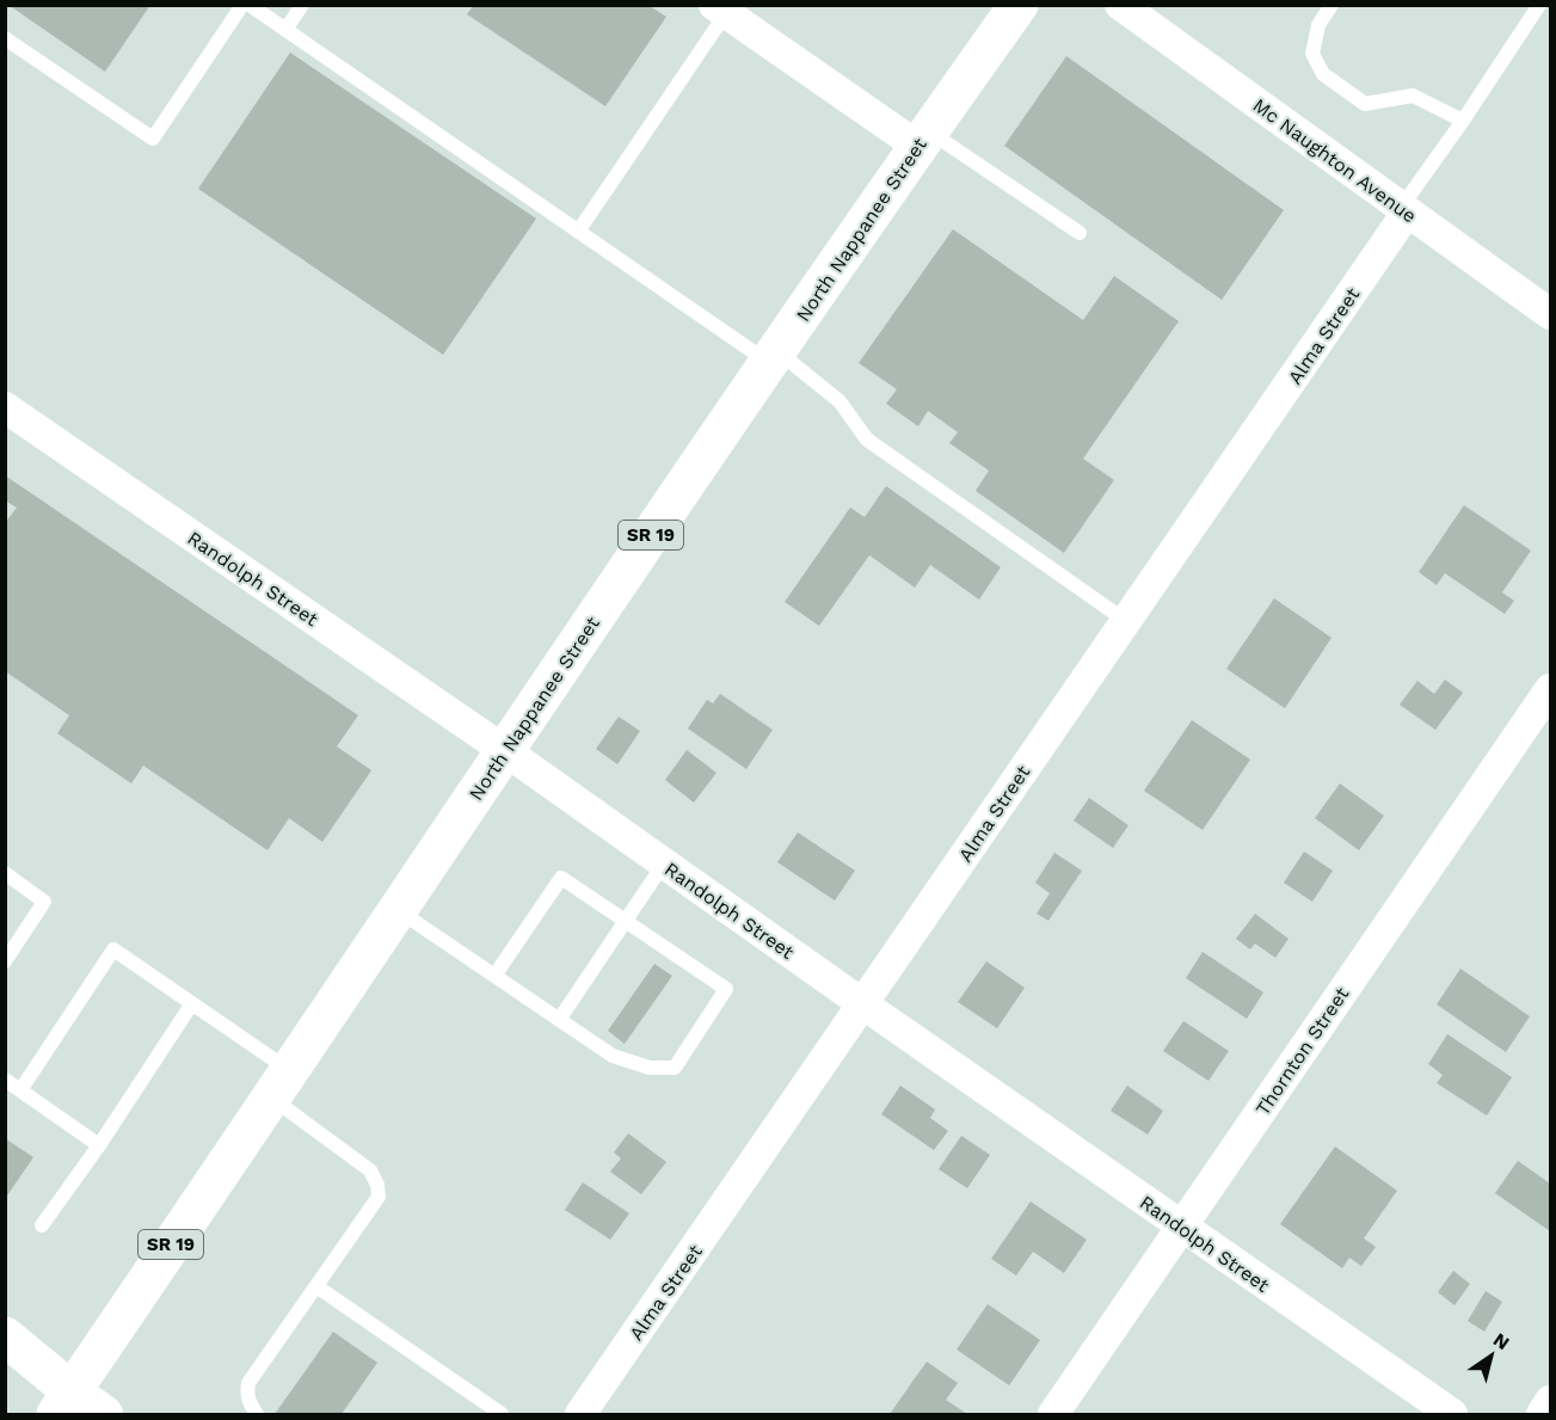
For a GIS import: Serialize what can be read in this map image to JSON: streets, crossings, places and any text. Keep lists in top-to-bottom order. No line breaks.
{"streets":{"main road":["North Nappanee Street","SR 19"],"street":["Mc Naughton Avenue","Alma Street","Randolph Street","Thornton Street"]},"crossings":[["Mc Naughton Avenue","Alma Street"],["North Nappanee Street","Randolph Street"],["Alma Street","Randolph Street"],["Randolph Street","Thornton Street"]],"north":"top right"}
